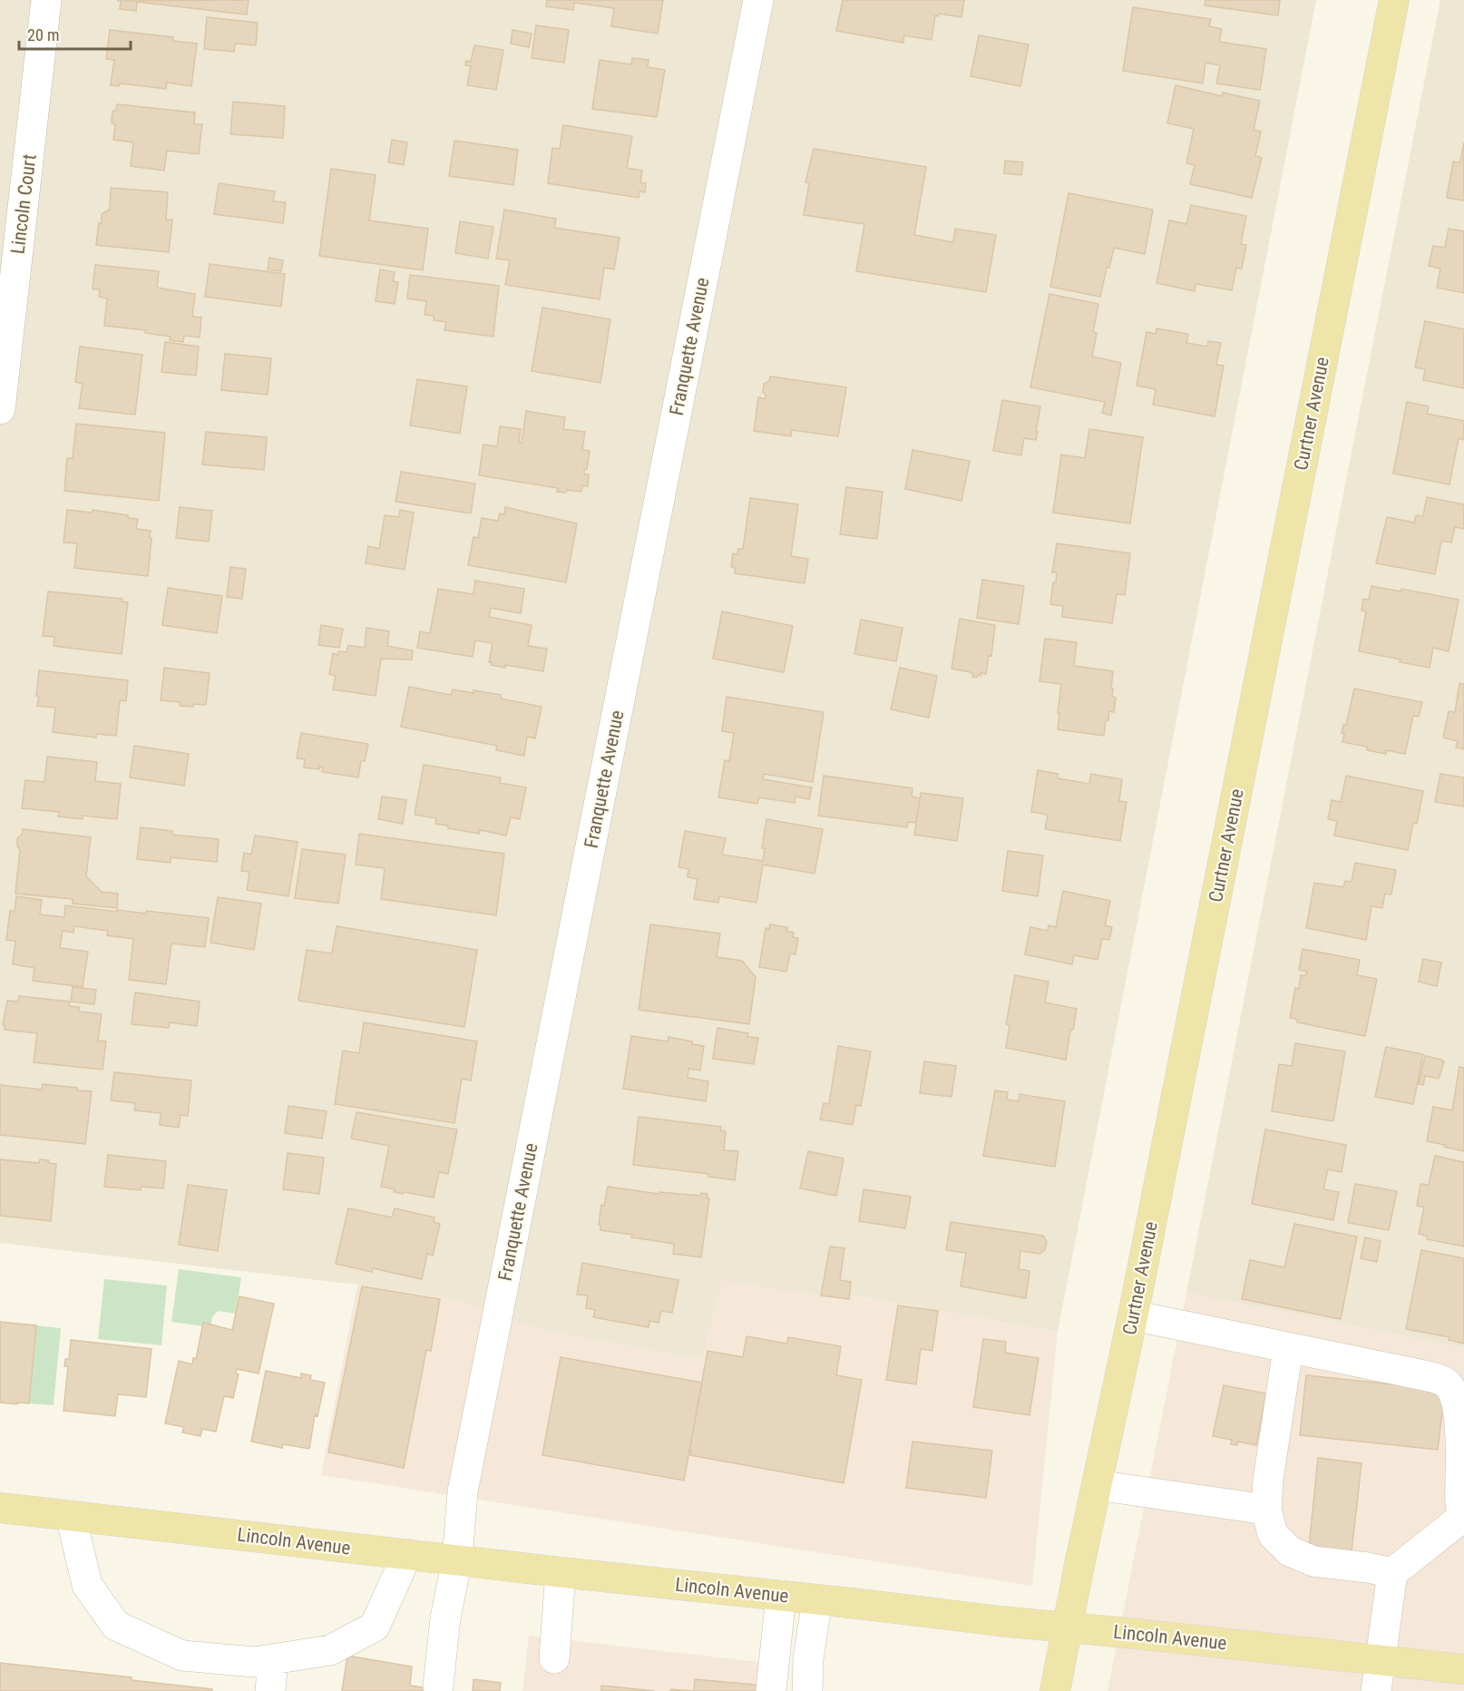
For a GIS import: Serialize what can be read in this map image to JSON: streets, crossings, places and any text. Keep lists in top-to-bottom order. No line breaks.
{"streets":{"main road":["Curtner Avenue","Lincoln Avenue"],"street":["Lincoln Court","Franquette Avenue"]},"crossings":[["Franquette Avenue","Lincoln Avenue"],["Curtner Avenue","Lincoln Avenue"]],"scale_bar":"20 m"}
